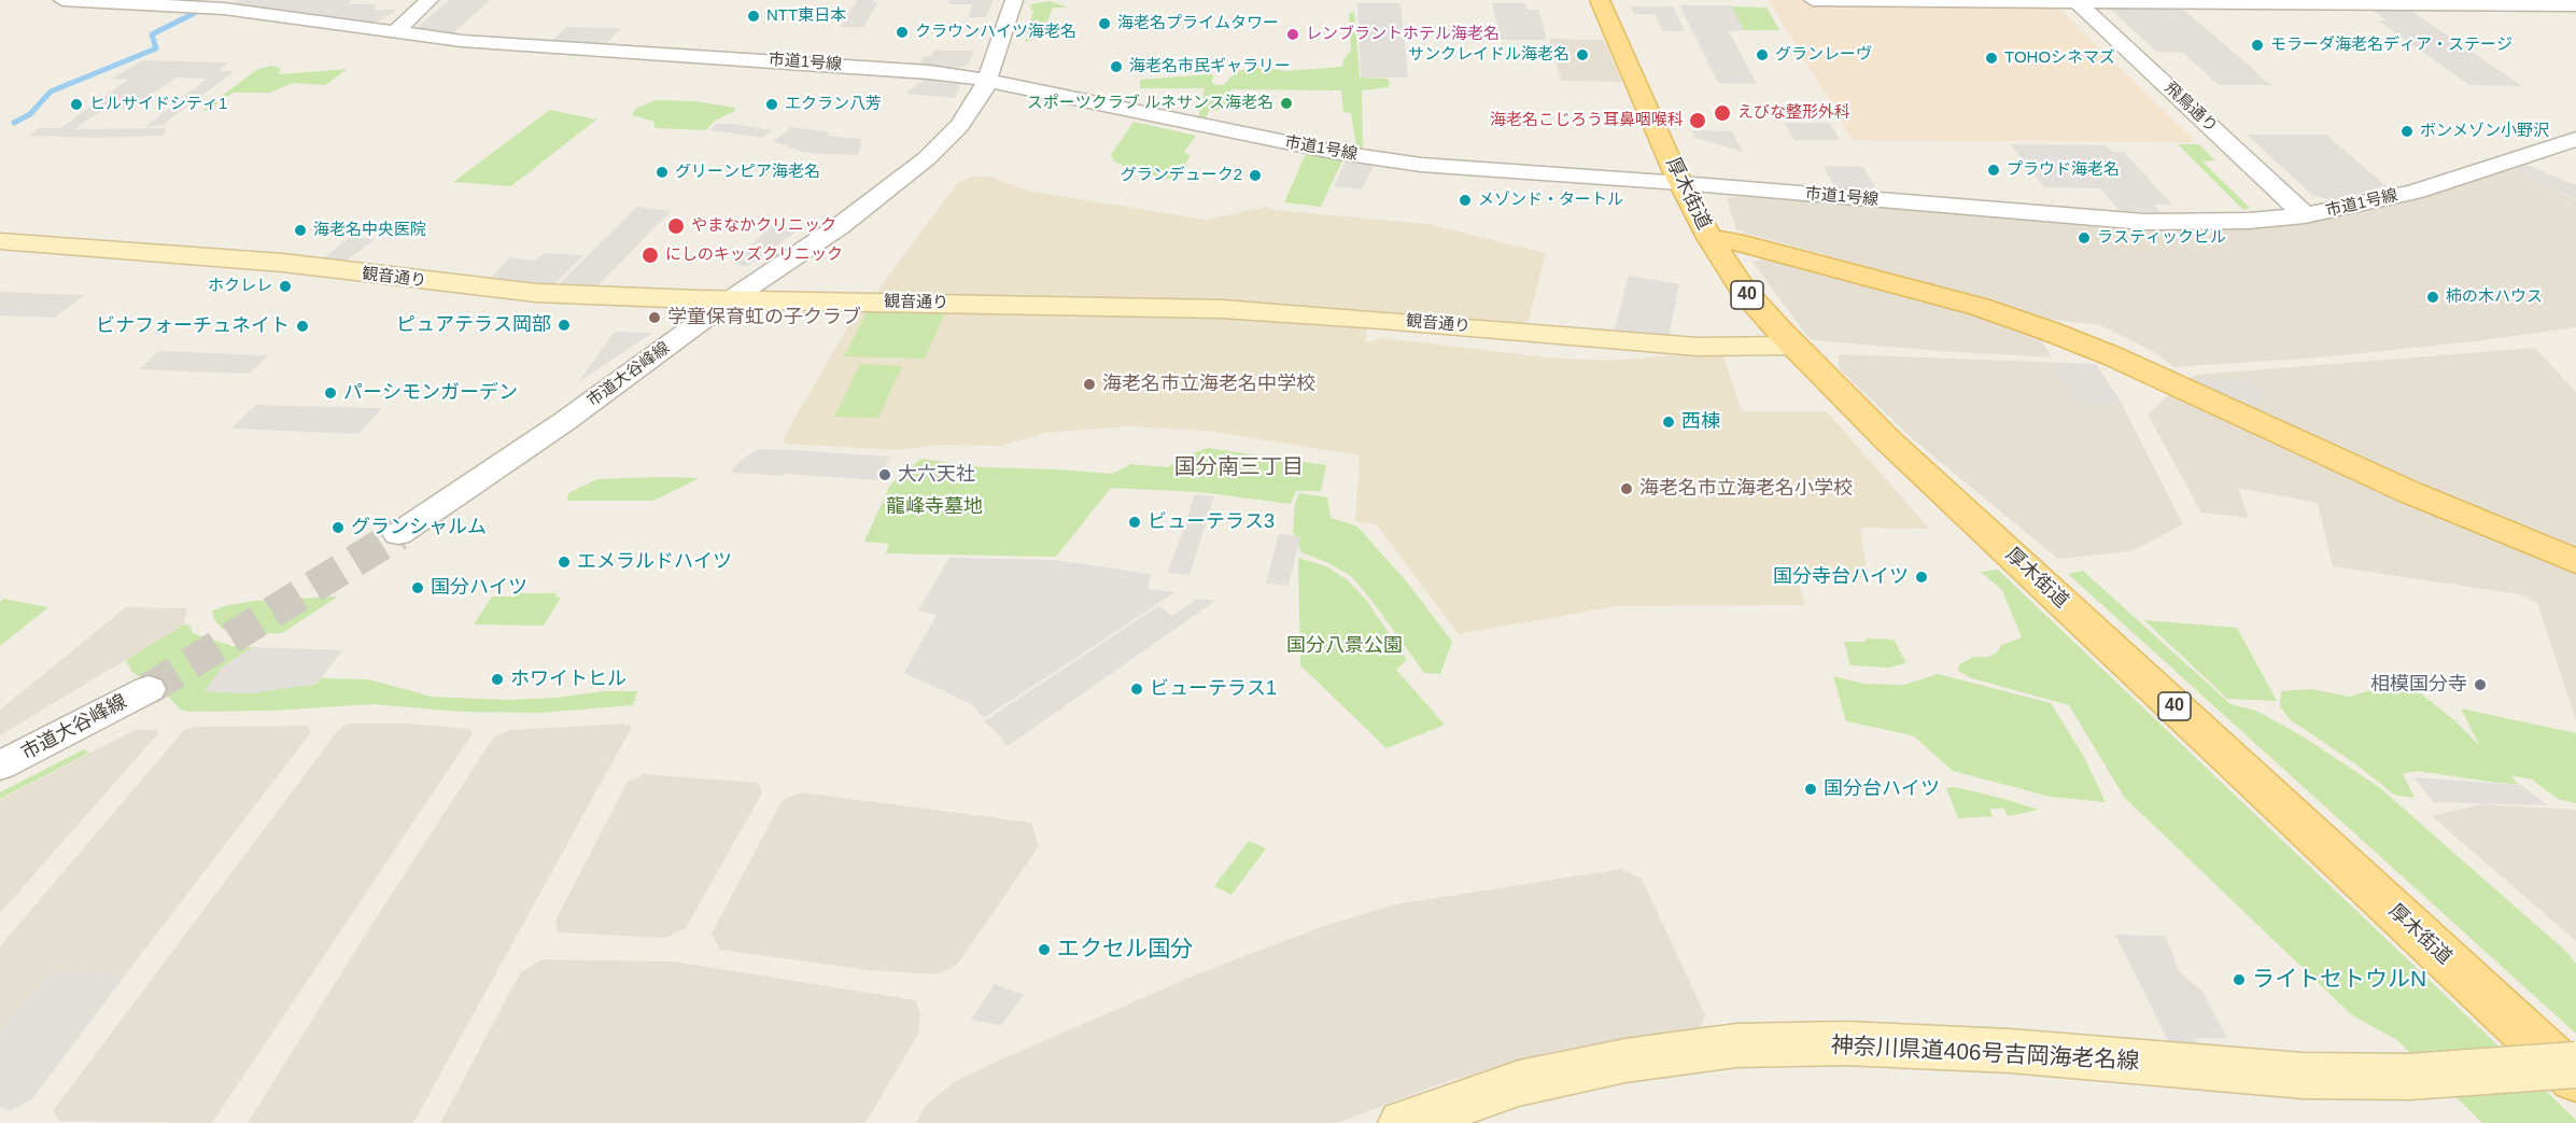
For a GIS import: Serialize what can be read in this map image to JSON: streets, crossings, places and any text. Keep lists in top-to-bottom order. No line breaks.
{"streets":{"main road":["厚木街道","観音通り","40","神奈川県道406号吉岡海老名線"],"street":["市道1号線","飛鳥通り","市道大谷峰線"]},"crossings":[["市道1号線","飛鳥通り"],["市道1号線","厚木街道"],["市道1号線","市道大谷峰線"],["厚木街道","観音通り"],["観音通り","市道大谷峰線"]],"districts":["国分南三丁目"],"parks":["龍峰寺墓地","国分八景公園"],"places":["NTT東日本","海老名プライムタワー","クラウンハイツ海老名","レンブラントホテル海老名","モラーダ海老名ディア・ステージ","サンクレイドル海老名","グランレーヴ","TOHOシネマズ","海老名市民ギャラリー","スポーツクラブ ルネサンス海老名","ヒルサイドシティ1","エクラン八芳","えびな整形外科","海老名こじろう耳鼻咽喉科","ボンメゾン小野沢","プラウド海老名","グリーンピア海老名","グランデューク2","メゾンド・タートル","やまなかクリニック","海老名中央医院","ラスティックビル","にしのキッズクリニック","ホクレレ","柿の木ハウス","学童保育虹の子クラブ","ピュアテラス岡部","ビナフォーチュネイト","海老名市立海老名中学校","パーシモンガーデン","西棟","大六天社","海老名市立海老名小学校","ビューテラス3","グランシャルム","エメラルドハイツ","国分寺台ハイツ","国分ハイツ","ホワイトヒル","相模国分寺","ビューテラス1","国分台ハイツ","エクセル国分","ライトセトウルN"]}
